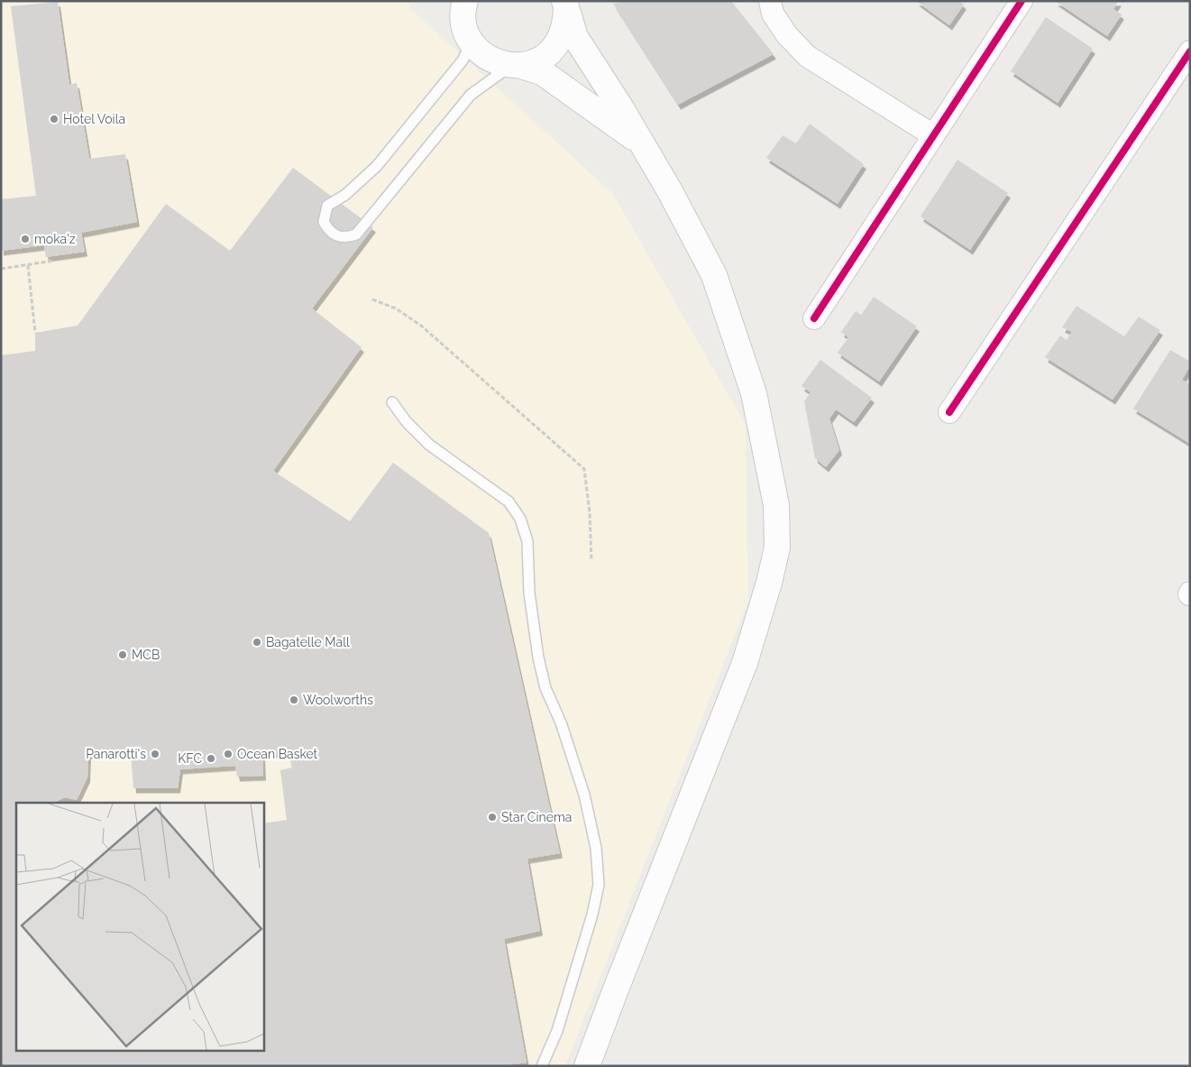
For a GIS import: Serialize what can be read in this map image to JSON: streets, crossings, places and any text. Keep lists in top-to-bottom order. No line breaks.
{"places":["Hotel Voila","moka'z","Bagatelle Mall","MCB","Woolworths","Panarotti's","Ocean Basket","KFC","Star Cinema"]}
